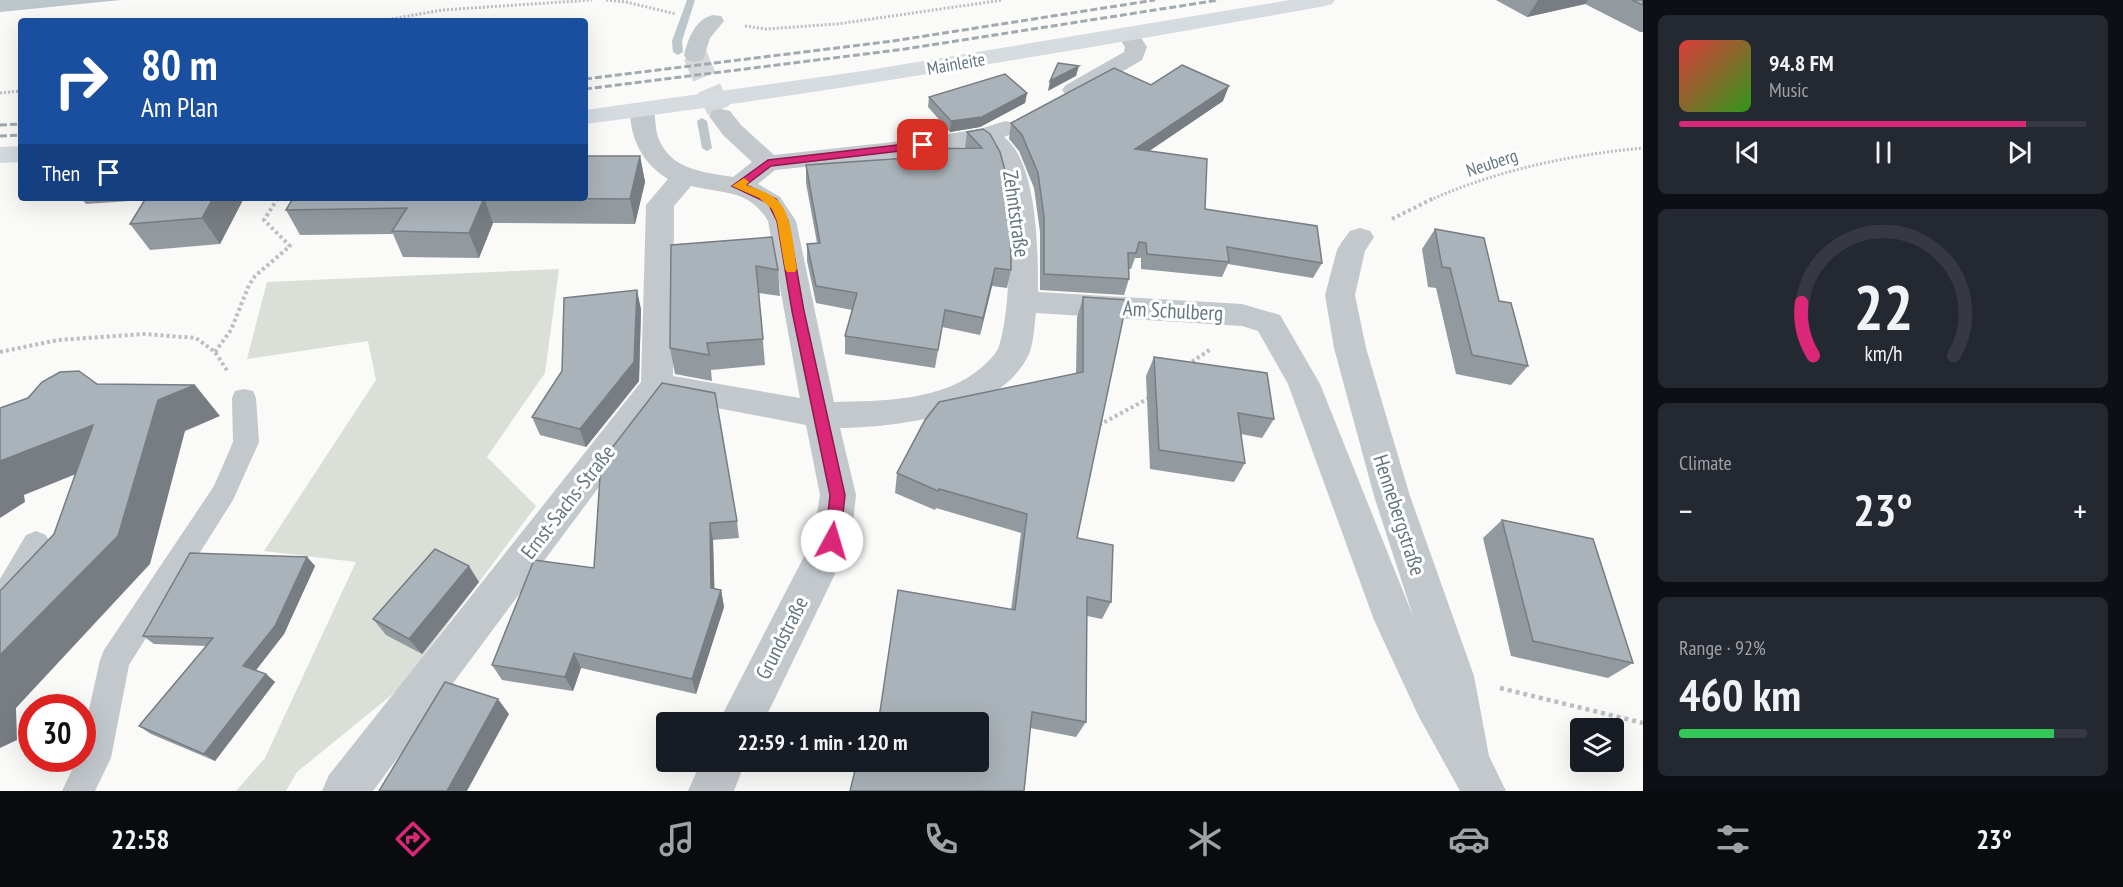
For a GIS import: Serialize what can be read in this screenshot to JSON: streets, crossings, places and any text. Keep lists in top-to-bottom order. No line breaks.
{"streets":{"main road":["Mainleite"],"street":["Zehntstraße","Am Schulberg","Ernst-Sachs-Straße","Hennebergstraße","Grundstraße"],"path":["Neuberg"]},"crossings":[["Mainleite","Grundstraße"],["Neuberg","Hennebergstraße"],["Zehntstraße","Am Schulberg"],["Am Schulberg","Hennebergstraße"]],"page":{"turn":["80 m","Am Plan"],"song":["94.8 FM","Music"],"then":"Then","tile":["Climate",["Range · 92%","460 km"]],"heat":["−","23°","+"],"limit":"30","trip":"22:59 · 1 min · 120 m","tabs":["22:58","23°"],"gauge":["22","km/h"]}}
